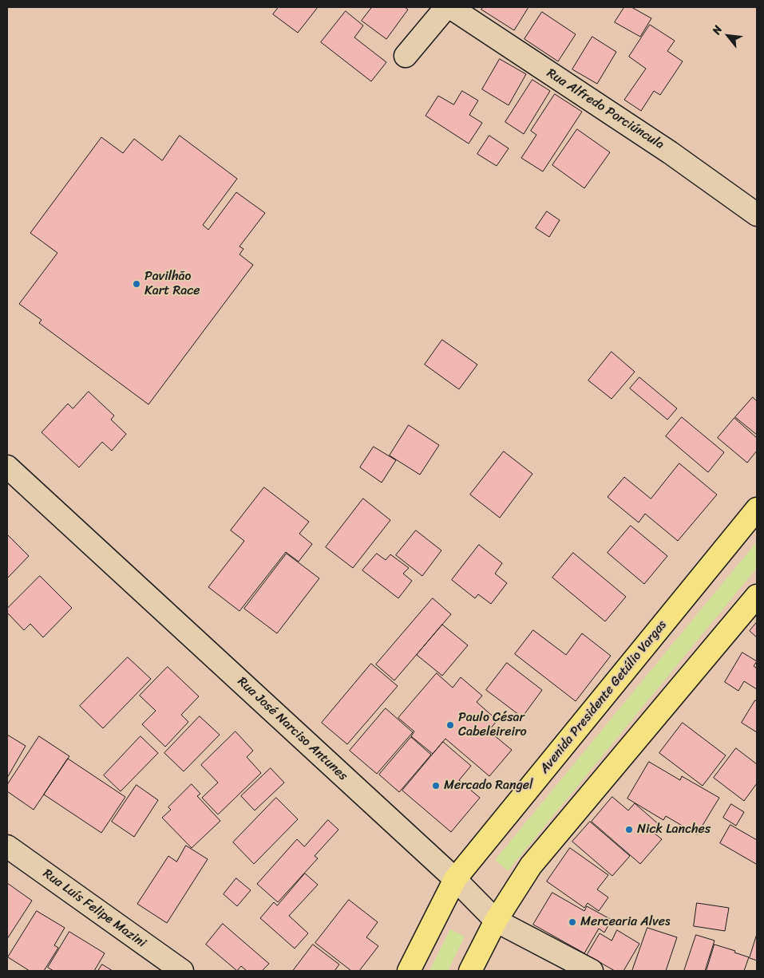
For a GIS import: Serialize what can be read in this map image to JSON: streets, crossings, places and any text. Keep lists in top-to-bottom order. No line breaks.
{"streets":{"main road":["Avenida Presidente Getúlio Vargas"],"street":["Rua Alfredo Porciúncula","Rua José Narciso Antunes","Rua Luís Felipe Mazini"]},"crossings":[["Avenida Presidente Getúlio Vargas","Rua José Narciso Antunes"]],"places":["Pavilhão Kart Race","Paulo César Cabeleireiro","Mercado Rangel","Nick Lanches","Mercearia Alves"],"north":"top left"}
